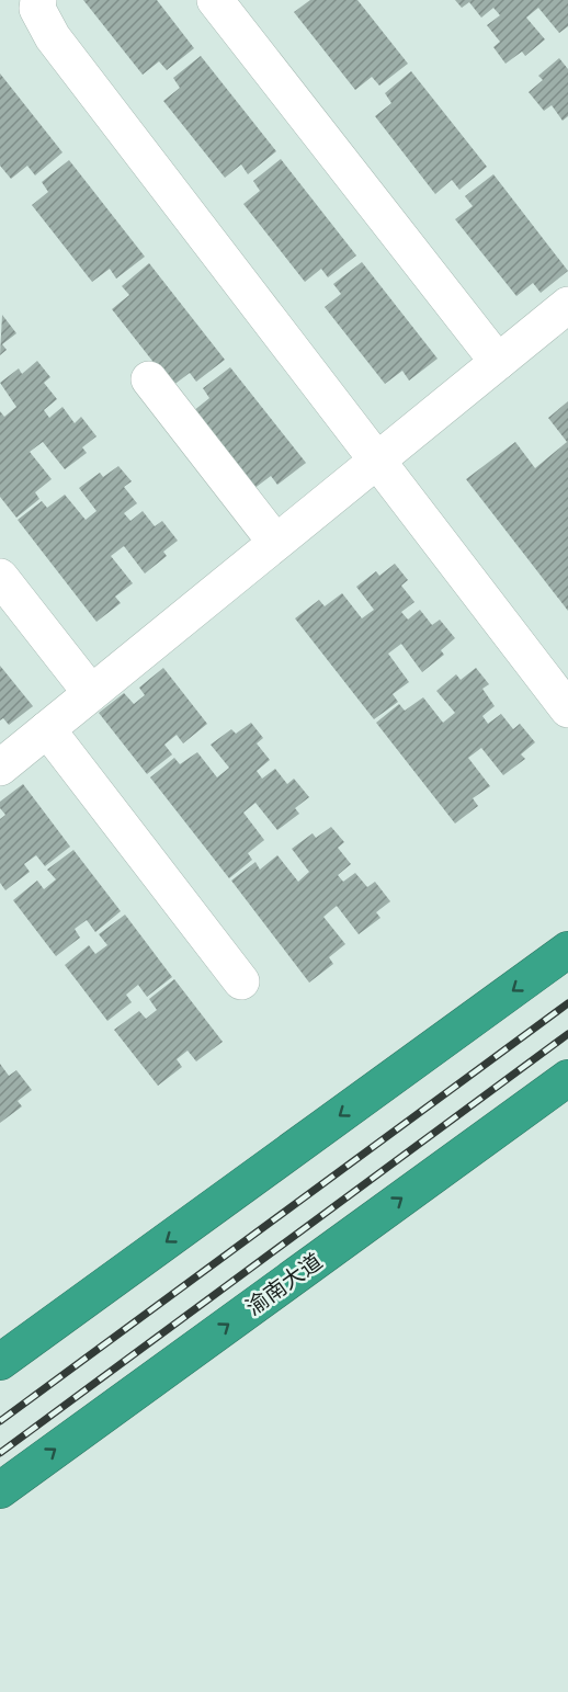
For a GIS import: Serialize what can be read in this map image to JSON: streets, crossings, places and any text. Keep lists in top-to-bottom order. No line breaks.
{"streets":{"highway":["渝南大道"]}}
